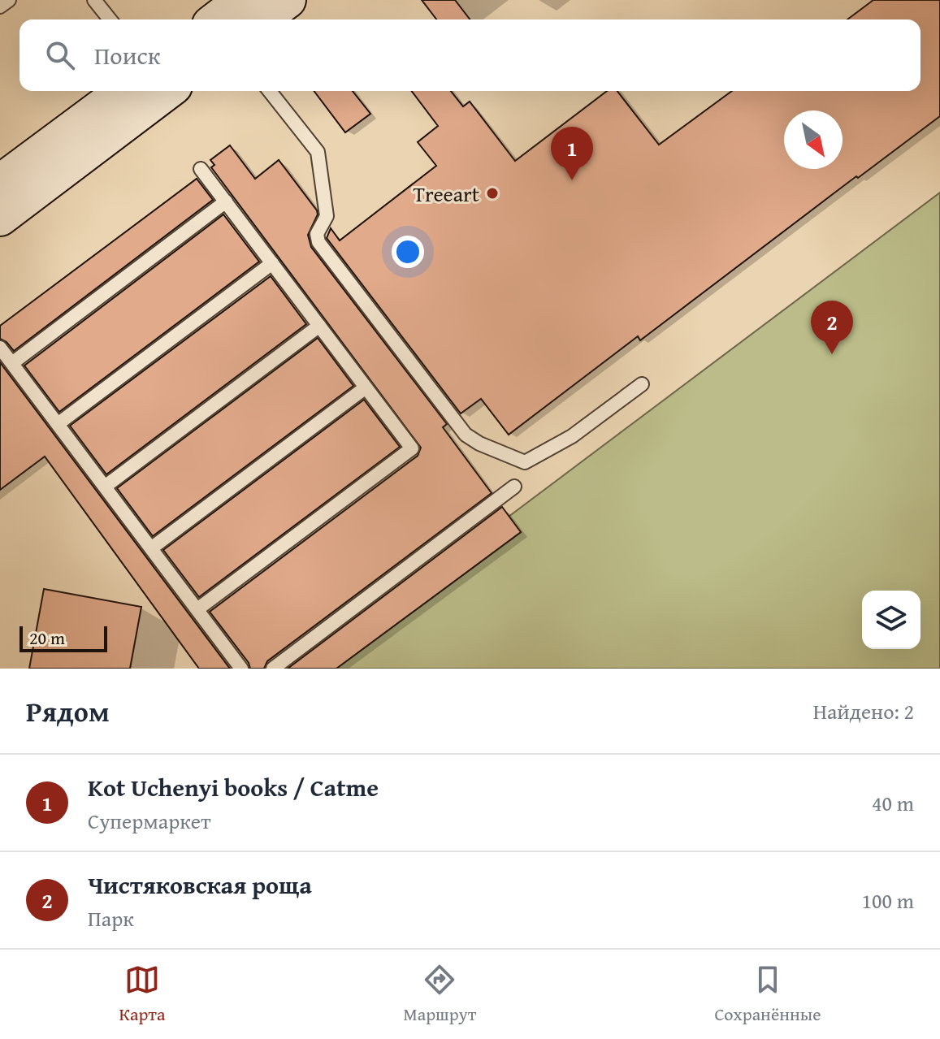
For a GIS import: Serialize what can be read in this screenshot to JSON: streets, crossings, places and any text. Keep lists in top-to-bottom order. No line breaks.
{"places":["Treeart"],"scale_bar":"20 m","north":"bottom right","page":{"search":"Поиск","pins":["1","2"],"scale":"20 m","heading":["Рядом","Найдено: 2"],"list":[{"mark":"1","name":"Kot Uchenyi books / Catme","note":"Супермаркет","value":"40 m"},{"mark":"2","name":"Чистяковская роща","note":"Парк","value":"100 m"}],"nav":["Карта","Маршрут","Сохранённые"]}}
